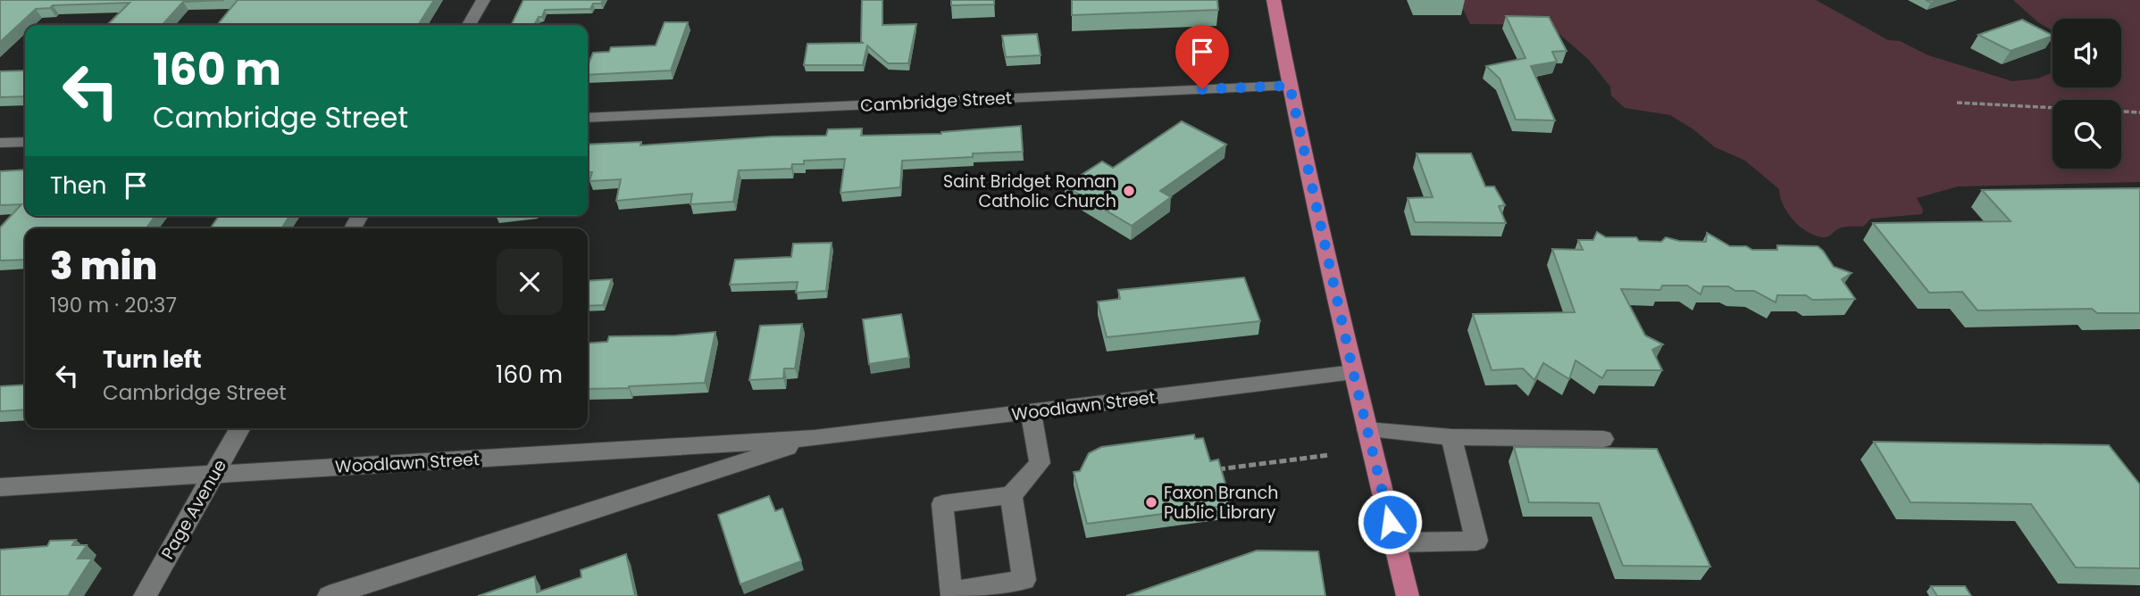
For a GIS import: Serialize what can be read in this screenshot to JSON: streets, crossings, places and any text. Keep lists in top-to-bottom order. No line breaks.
{"streets":{"street":["Cambridge Street","Woodlawn Street","Page Avenue"]},"crossings":[["Woodlawn Street","Page Avenue"]],"places":["Saint Bridget Roman Catholic Church","Faxon Branch Public Library"],"page":{"turn":["160 m","Cambridge Street"],"then":"Then","heading":["3 min","190 m · 20:37"],"list":[{"name":"Turn left","note":"Cambridge Street","value":"160 m"}]}}
